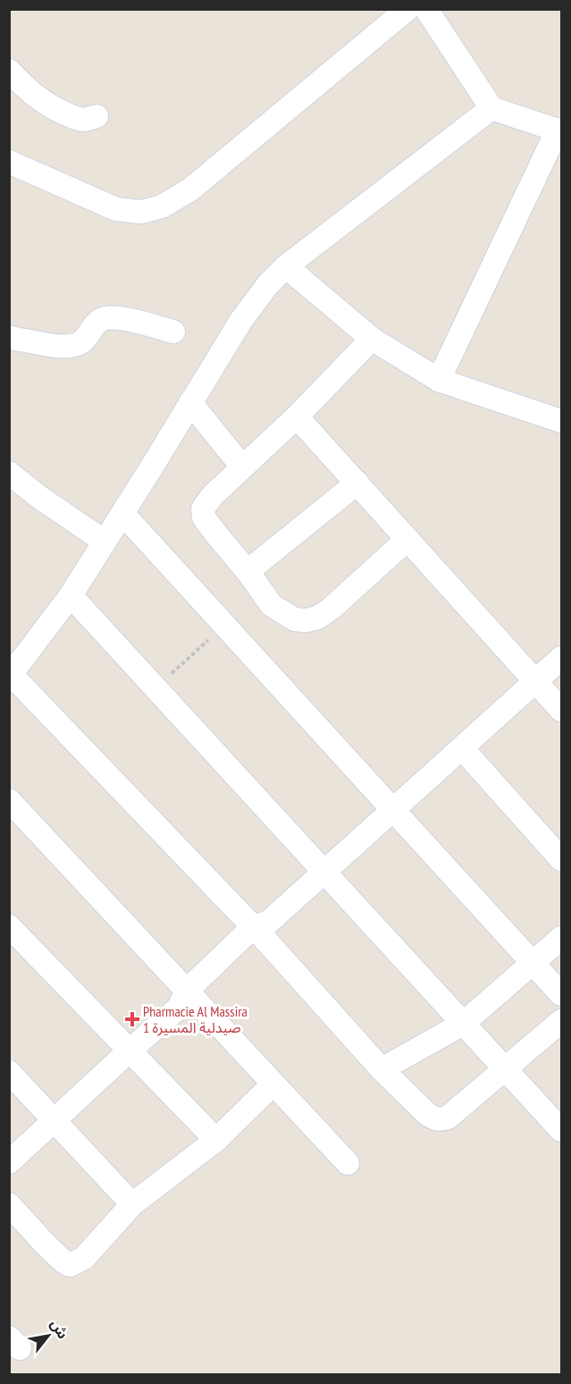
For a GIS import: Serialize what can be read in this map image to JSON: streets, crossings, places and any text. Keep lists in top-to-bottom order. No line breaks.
{"places":{"health":["Pharmacie Al Massira 1 صيدلية المسيرة"]},"north":"top right"}
